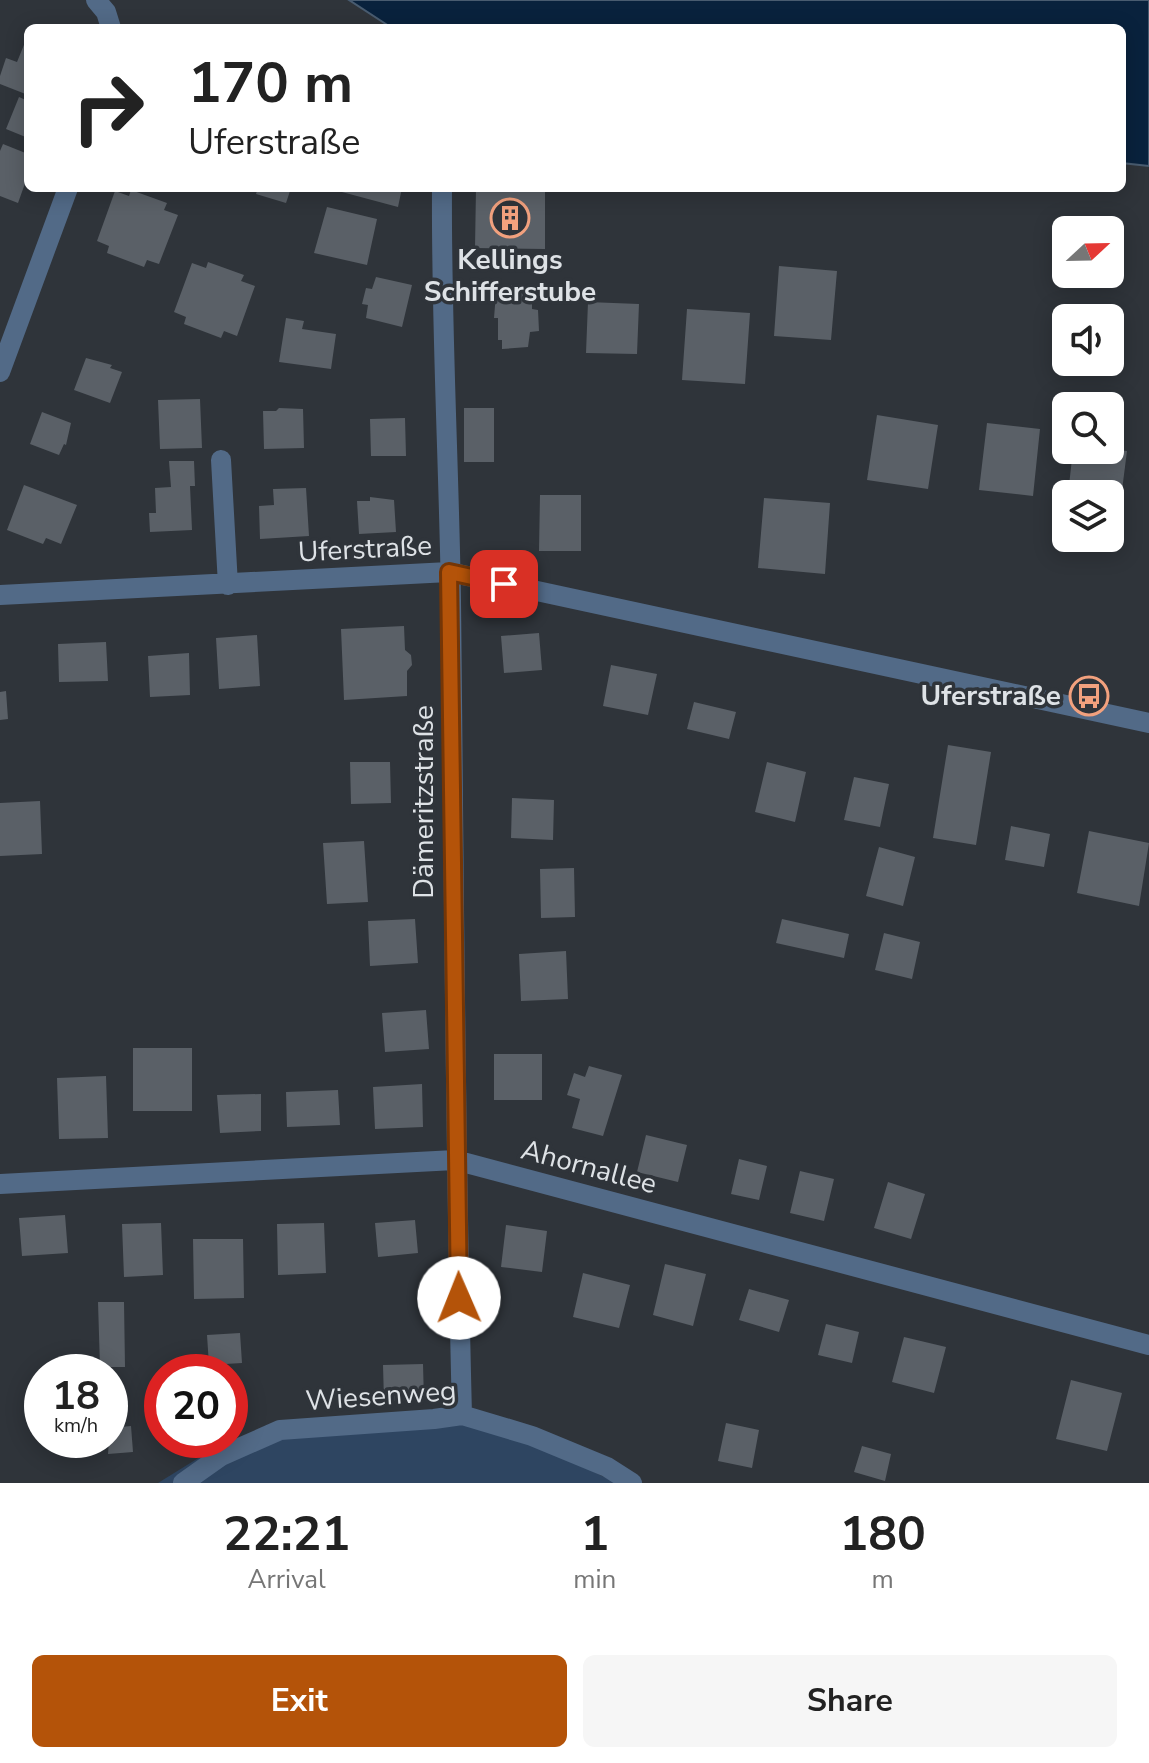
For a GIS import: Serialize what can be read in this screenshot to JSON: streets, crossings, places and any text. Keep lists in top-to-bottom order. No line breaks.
{"streets":{"street":["Uferstraße","Dämeritzstraße","Ahornallee","Wiesenweg"]},"crossings":[["Uferstraße","Dämeritzstraße"],["Dämeritzstraße","Ahornallee"],["Dämeritzstraße","Wiesenweg"]],"places":{"building":["Kellings Schifferstube"],"bus stop":["Uferstraße"]},"north":"right","page":{"turn":["170 m","Uferstraße"],"speed":"18 km/h","limit":"20","eta":["22:21","Arrival","1","min","180","m"],"buttons":["Exit","Share"]}}
